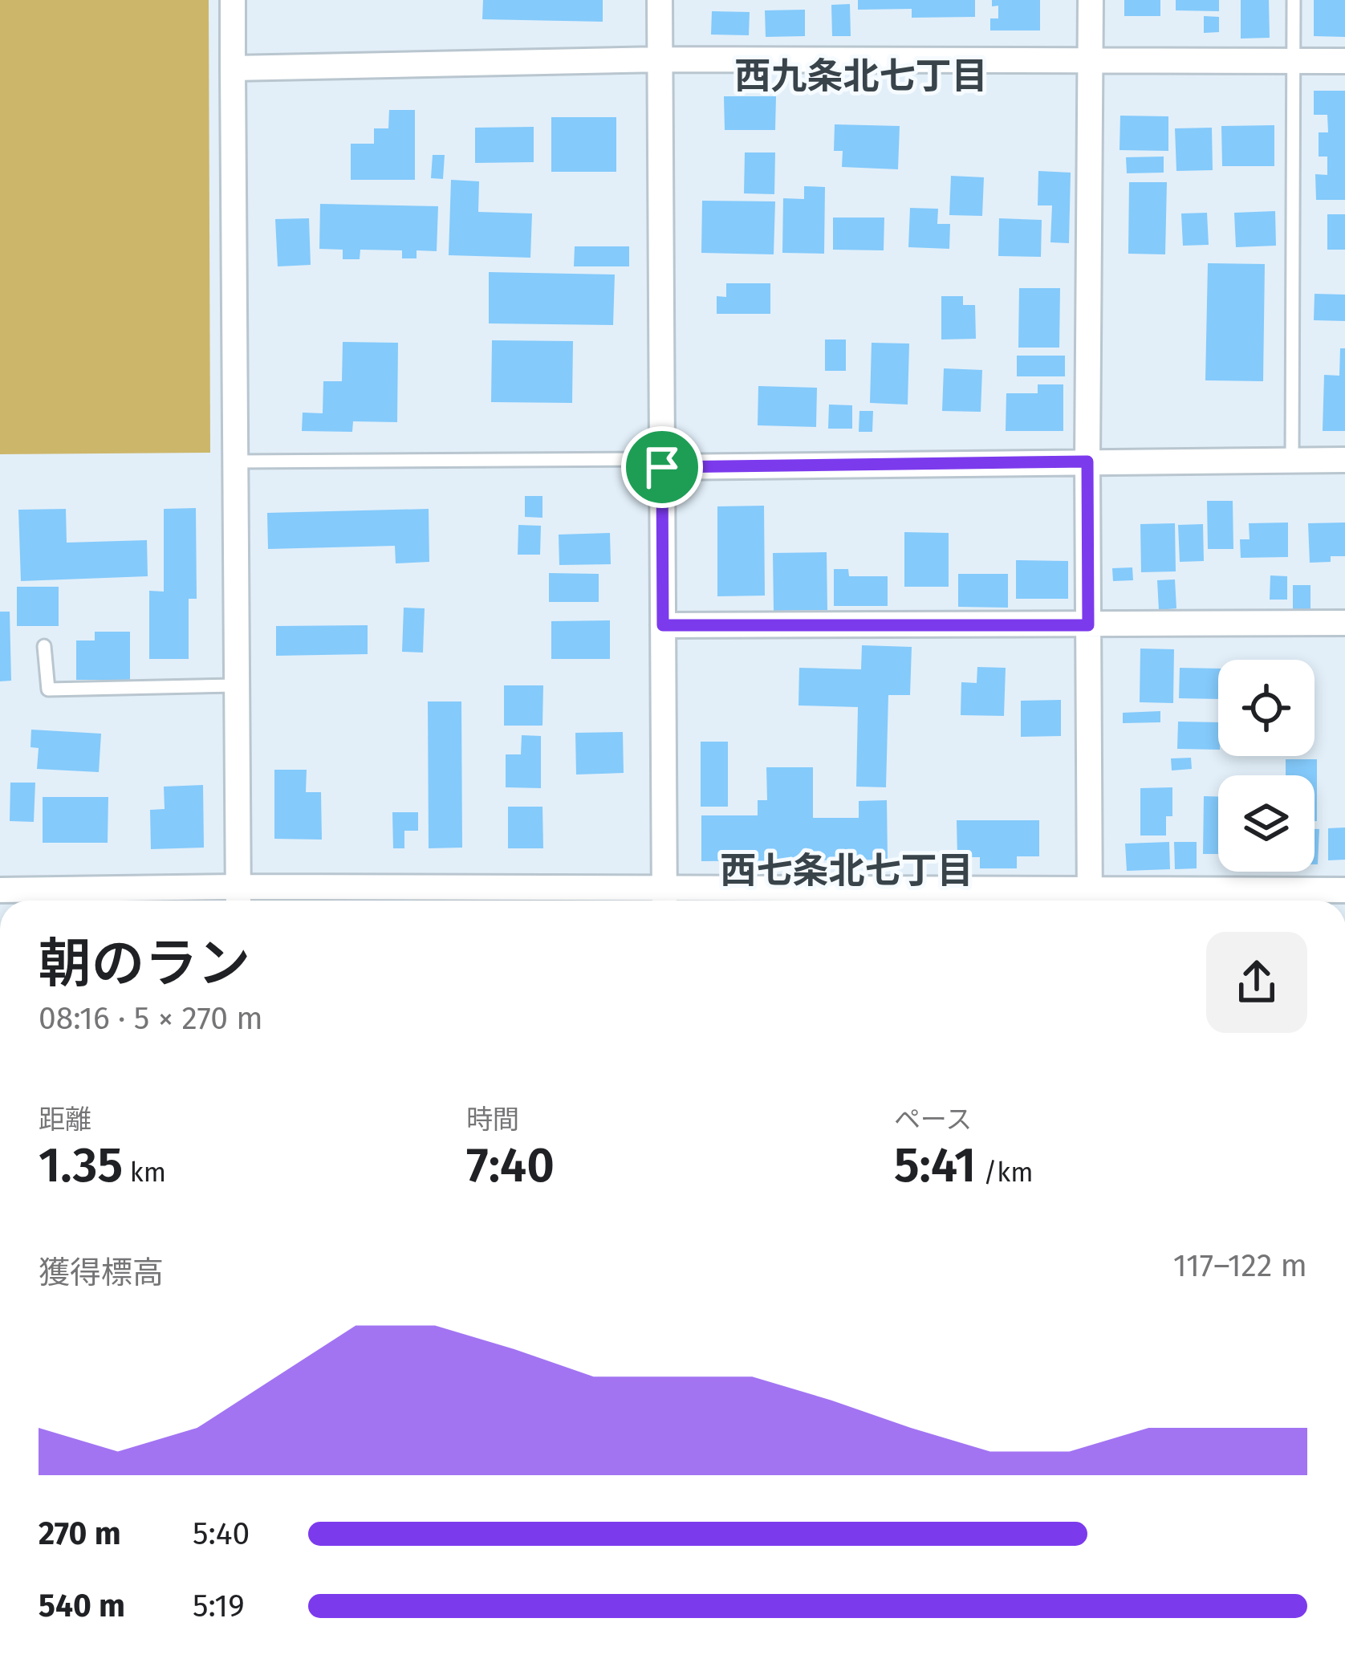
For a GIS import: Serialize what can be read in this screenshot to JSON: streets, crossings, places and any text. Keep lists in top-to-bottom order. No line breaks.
{"districts":["西九条北七丁目","西七条北七丁目"],"page":{"heading":["朝のラン","08:16 · 5 × 270 m"],"stats":[["距離","1.35 km"],["時間","7:40"],["ペース","5:41 /km"]],"chart":["獲得標高","117–122 m"],"list":[{"name":"270 m","note":"5:40"},{"name":"540 m","note":"5:19"}]}}
